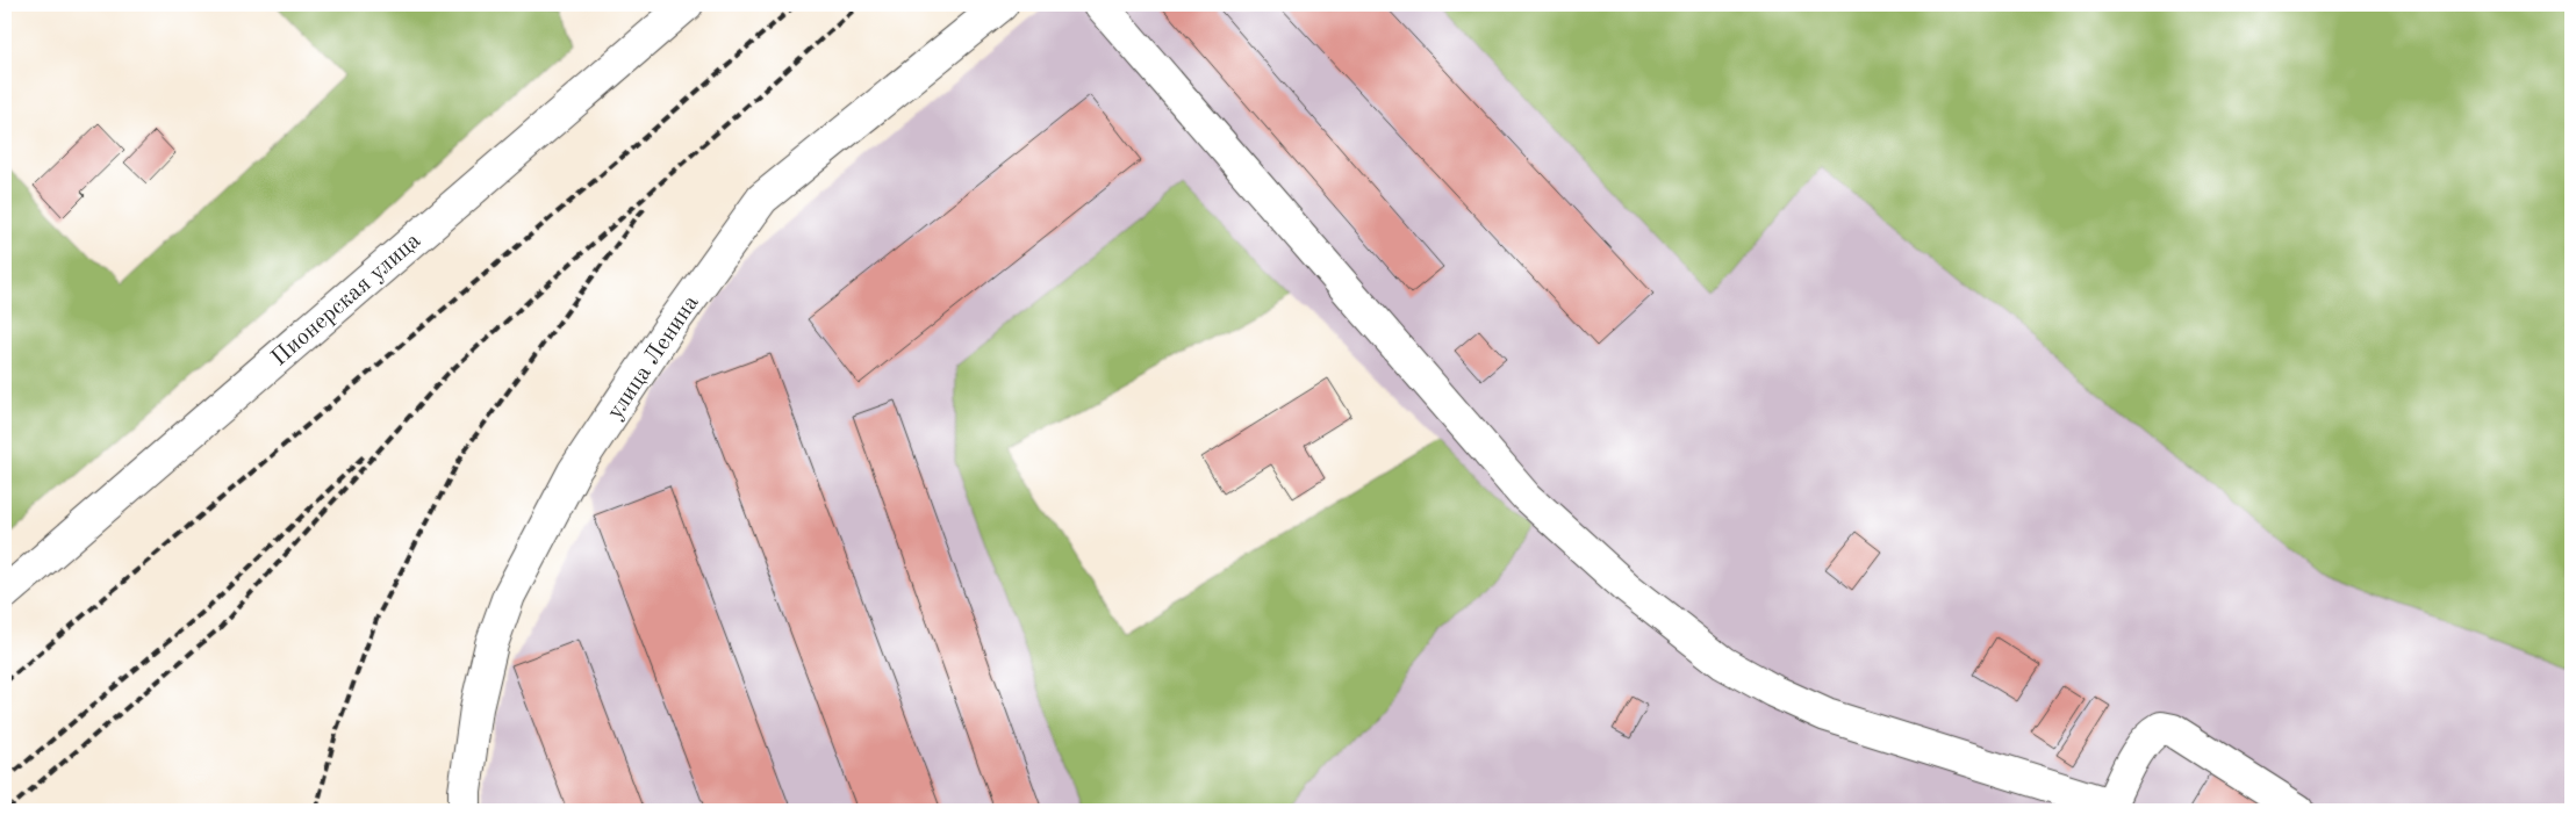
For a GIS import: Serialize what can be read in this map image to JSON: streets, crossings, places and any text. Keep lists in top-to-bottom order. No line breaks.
{"streets":{"street":["Пионерская улица","улица Ленина"]}}
